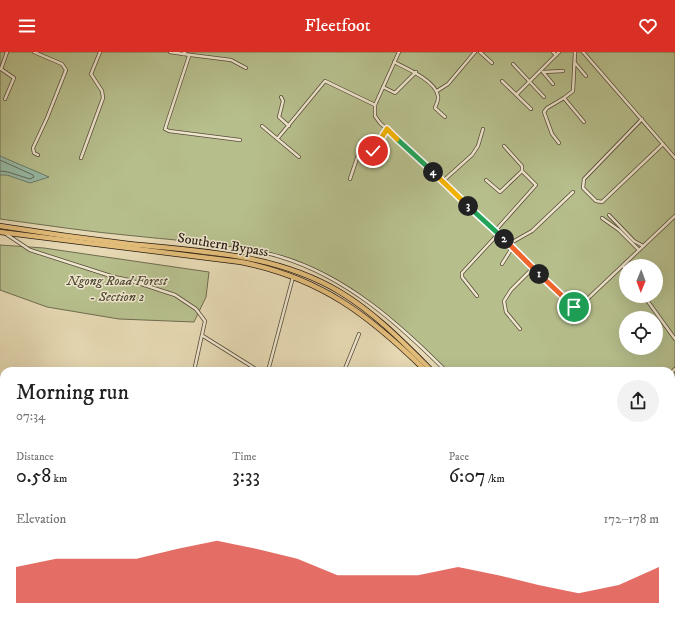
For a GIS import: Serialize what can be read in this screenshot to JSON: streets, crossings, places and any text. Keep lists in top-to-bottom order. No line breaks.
{"streets":{"highway":["Southern Bypass"]},"parks":["Ngong Road Forest - Section 2"],"north":"bottom","page":{"header":"Fleetfoot","pins":["4","3","2","1"],"heading":["Morning run","07:34"],"stats":[["Distance","0.58 km"],["Time","3:33"],["Pace","6:07 /km"]],"chart":["Elevation","172–178 m"]}}
